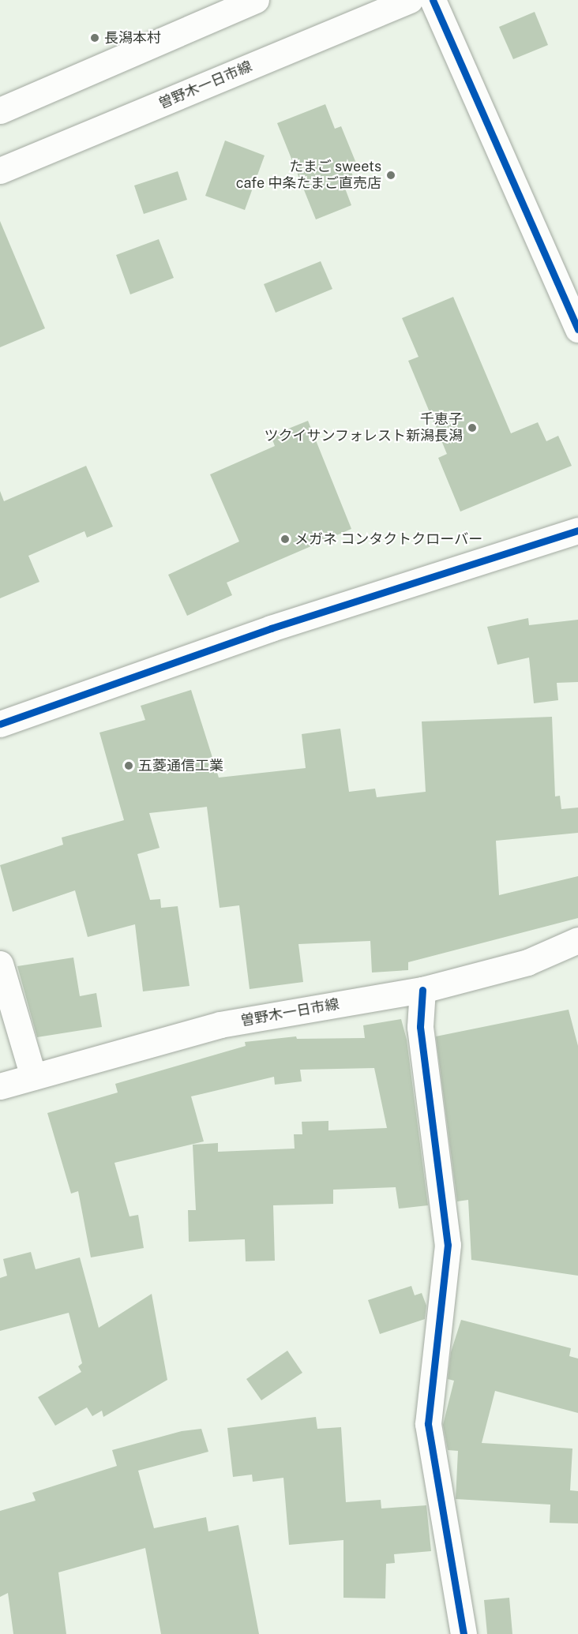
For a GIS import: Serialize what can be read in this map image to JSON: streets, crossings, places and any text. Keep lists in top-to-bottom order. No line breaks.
{"streets":{"street":["曽野木一日市線"]},"places":["長潟本村","たまご sweets cafe 中条たまご直売店","千恵子 ツクイサンフォレスト新潟長潟","メガネ コンタクトクローバー","五菱通信工業"]}
